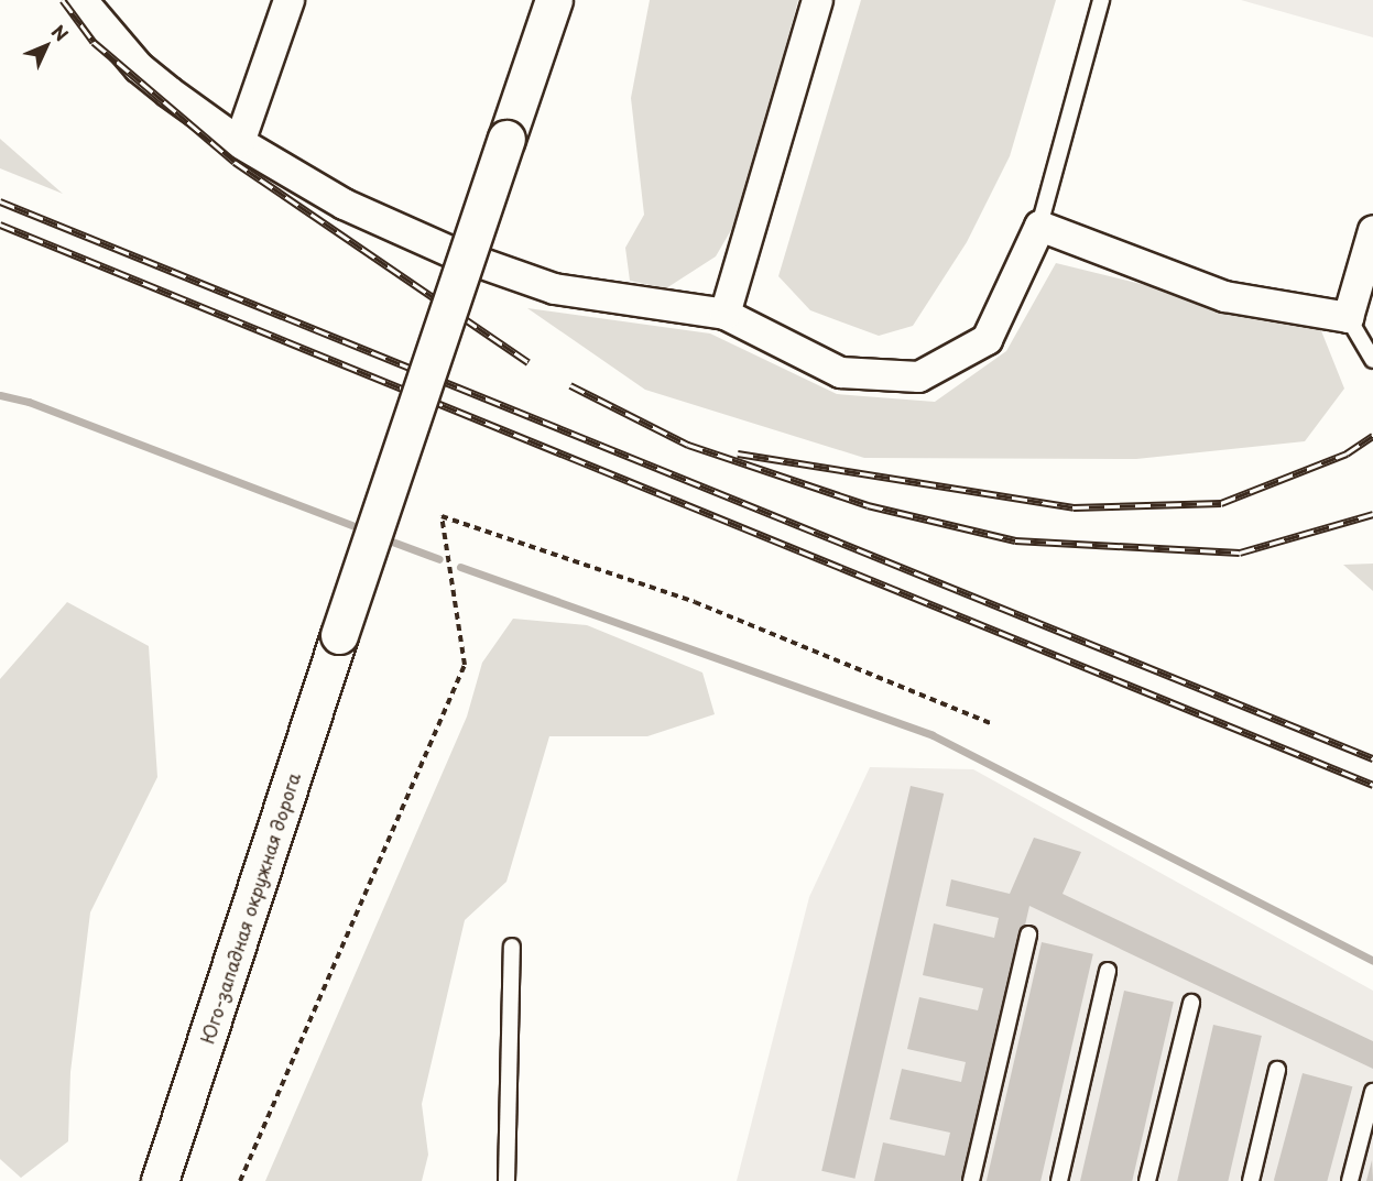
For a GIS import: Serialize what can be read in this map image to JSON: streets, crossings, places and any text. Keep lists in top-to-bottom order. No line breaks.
{"streets":{"highway":["Юго-западная окружная дорога"]},"north":"top right"}
